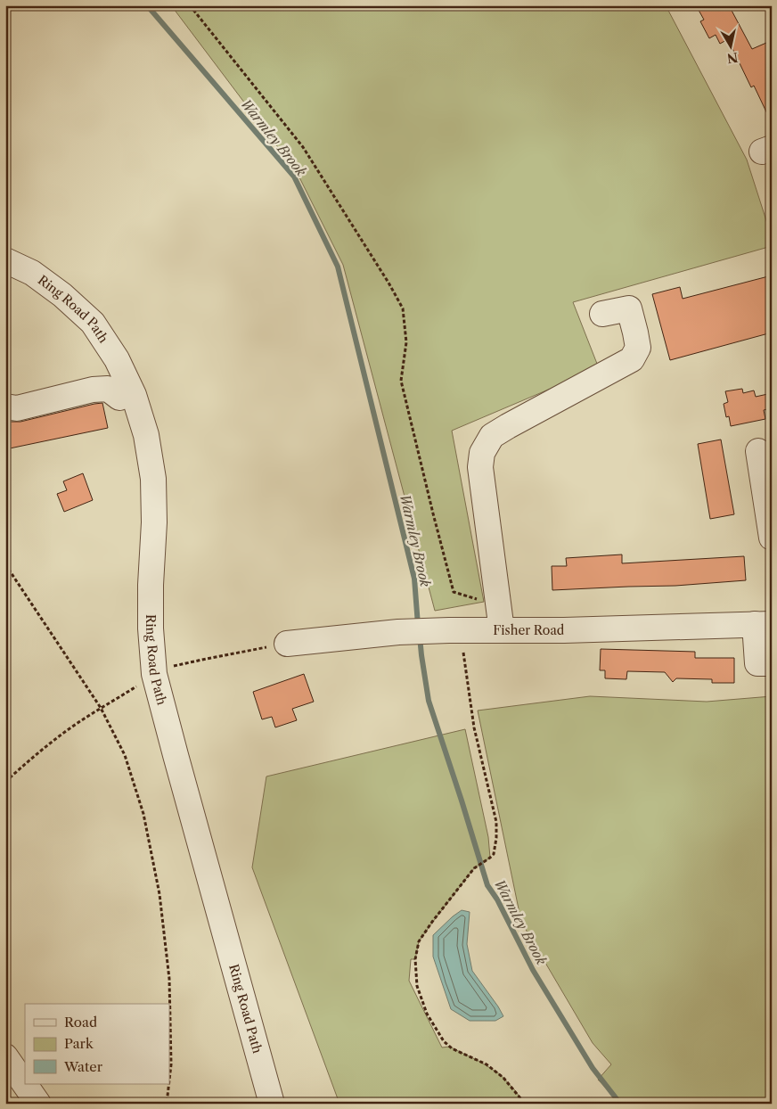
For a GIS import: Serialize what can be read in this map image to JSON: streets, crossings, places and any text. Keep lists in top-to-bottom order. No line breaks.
{"streets":{"street":["Ring Road Path","Fisher Road"]},"water":["Warmley Brook"],"legend":["Road","Park","Water"],"north":"bottom"}
